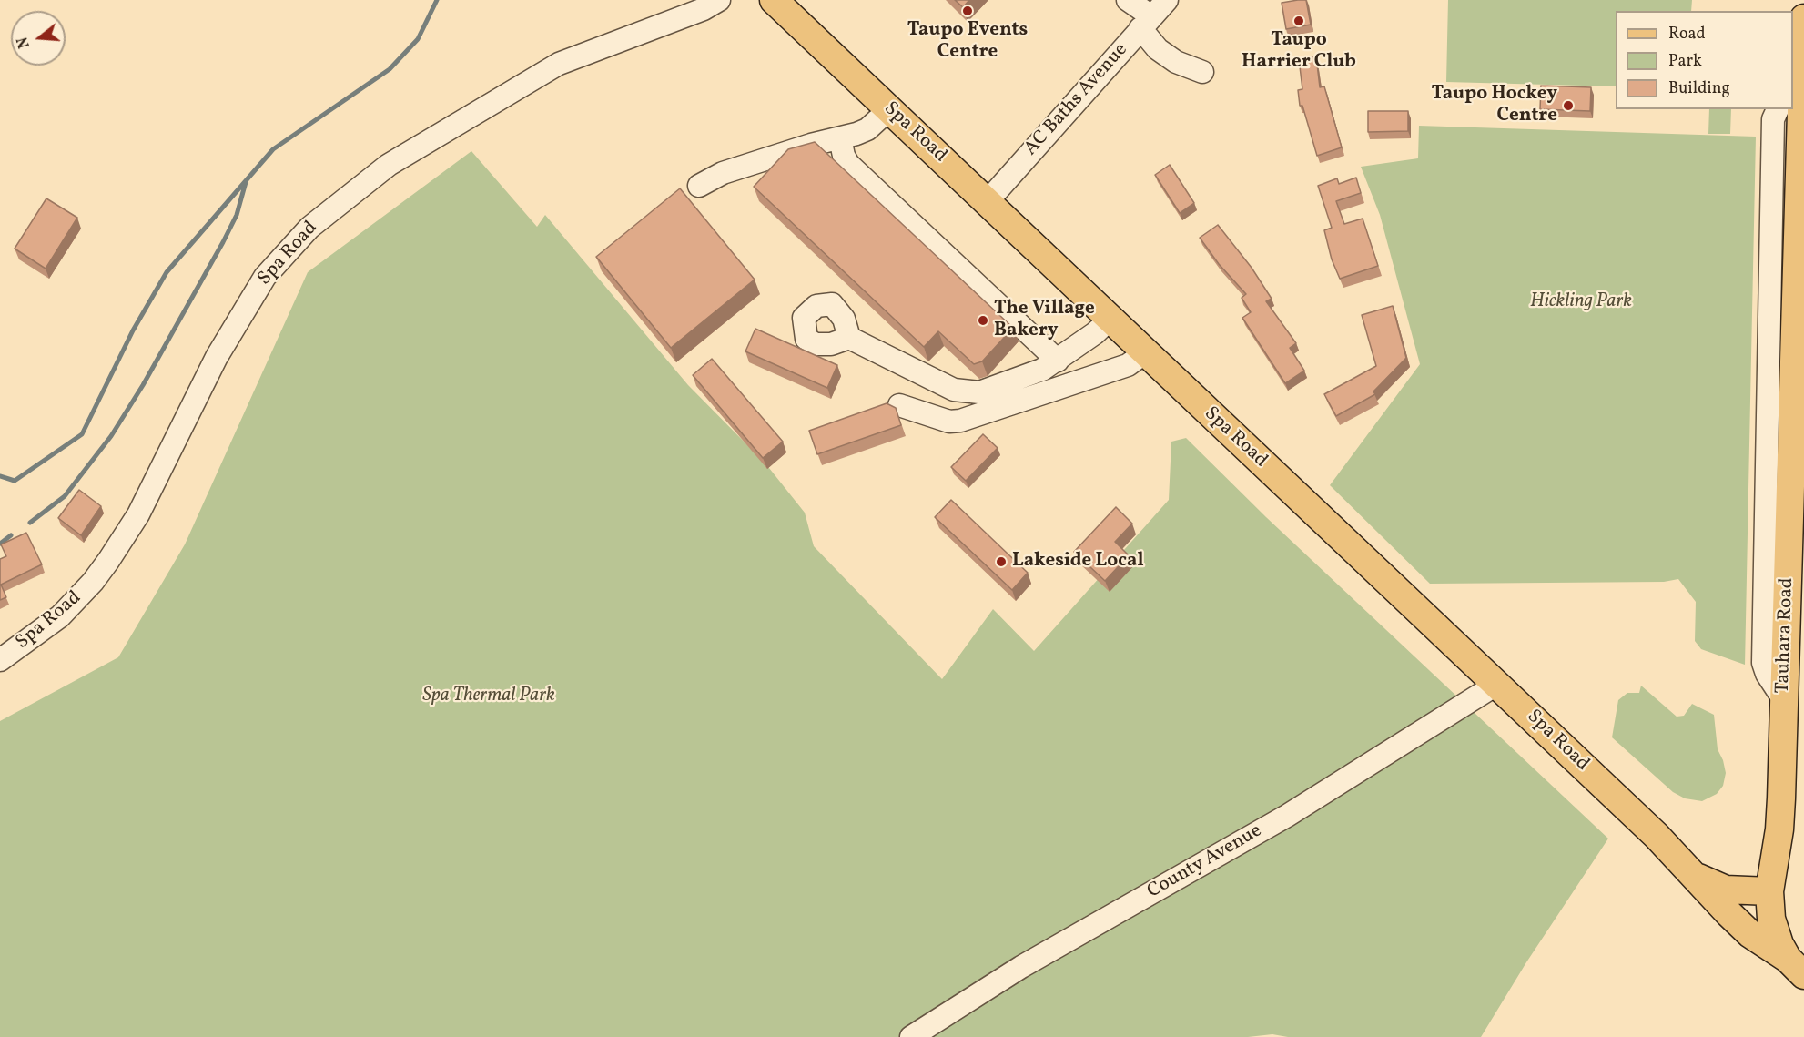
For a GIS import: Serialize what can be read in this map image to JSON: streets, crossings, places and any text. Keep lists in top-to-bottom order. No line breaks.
{"streets":{"main road":["Spa Road","Tauhara Road"],"street":["AC Baths Avenue","County Avenue"]},"crossings":[["AC Baths Avenue","Spa Road"],["Spa Road","Tauhara Road"],["Spa Road","County Avenue"]],"parks":["Hickling Park","Spa Thermal Park"],"places":["Taupo Events Centre","Taupo Harrier Club","Taupo Hockey Centre","The Village Bakery","Lakeside Local"],"legend":["Road","Park","Building"],"north":"left"}
